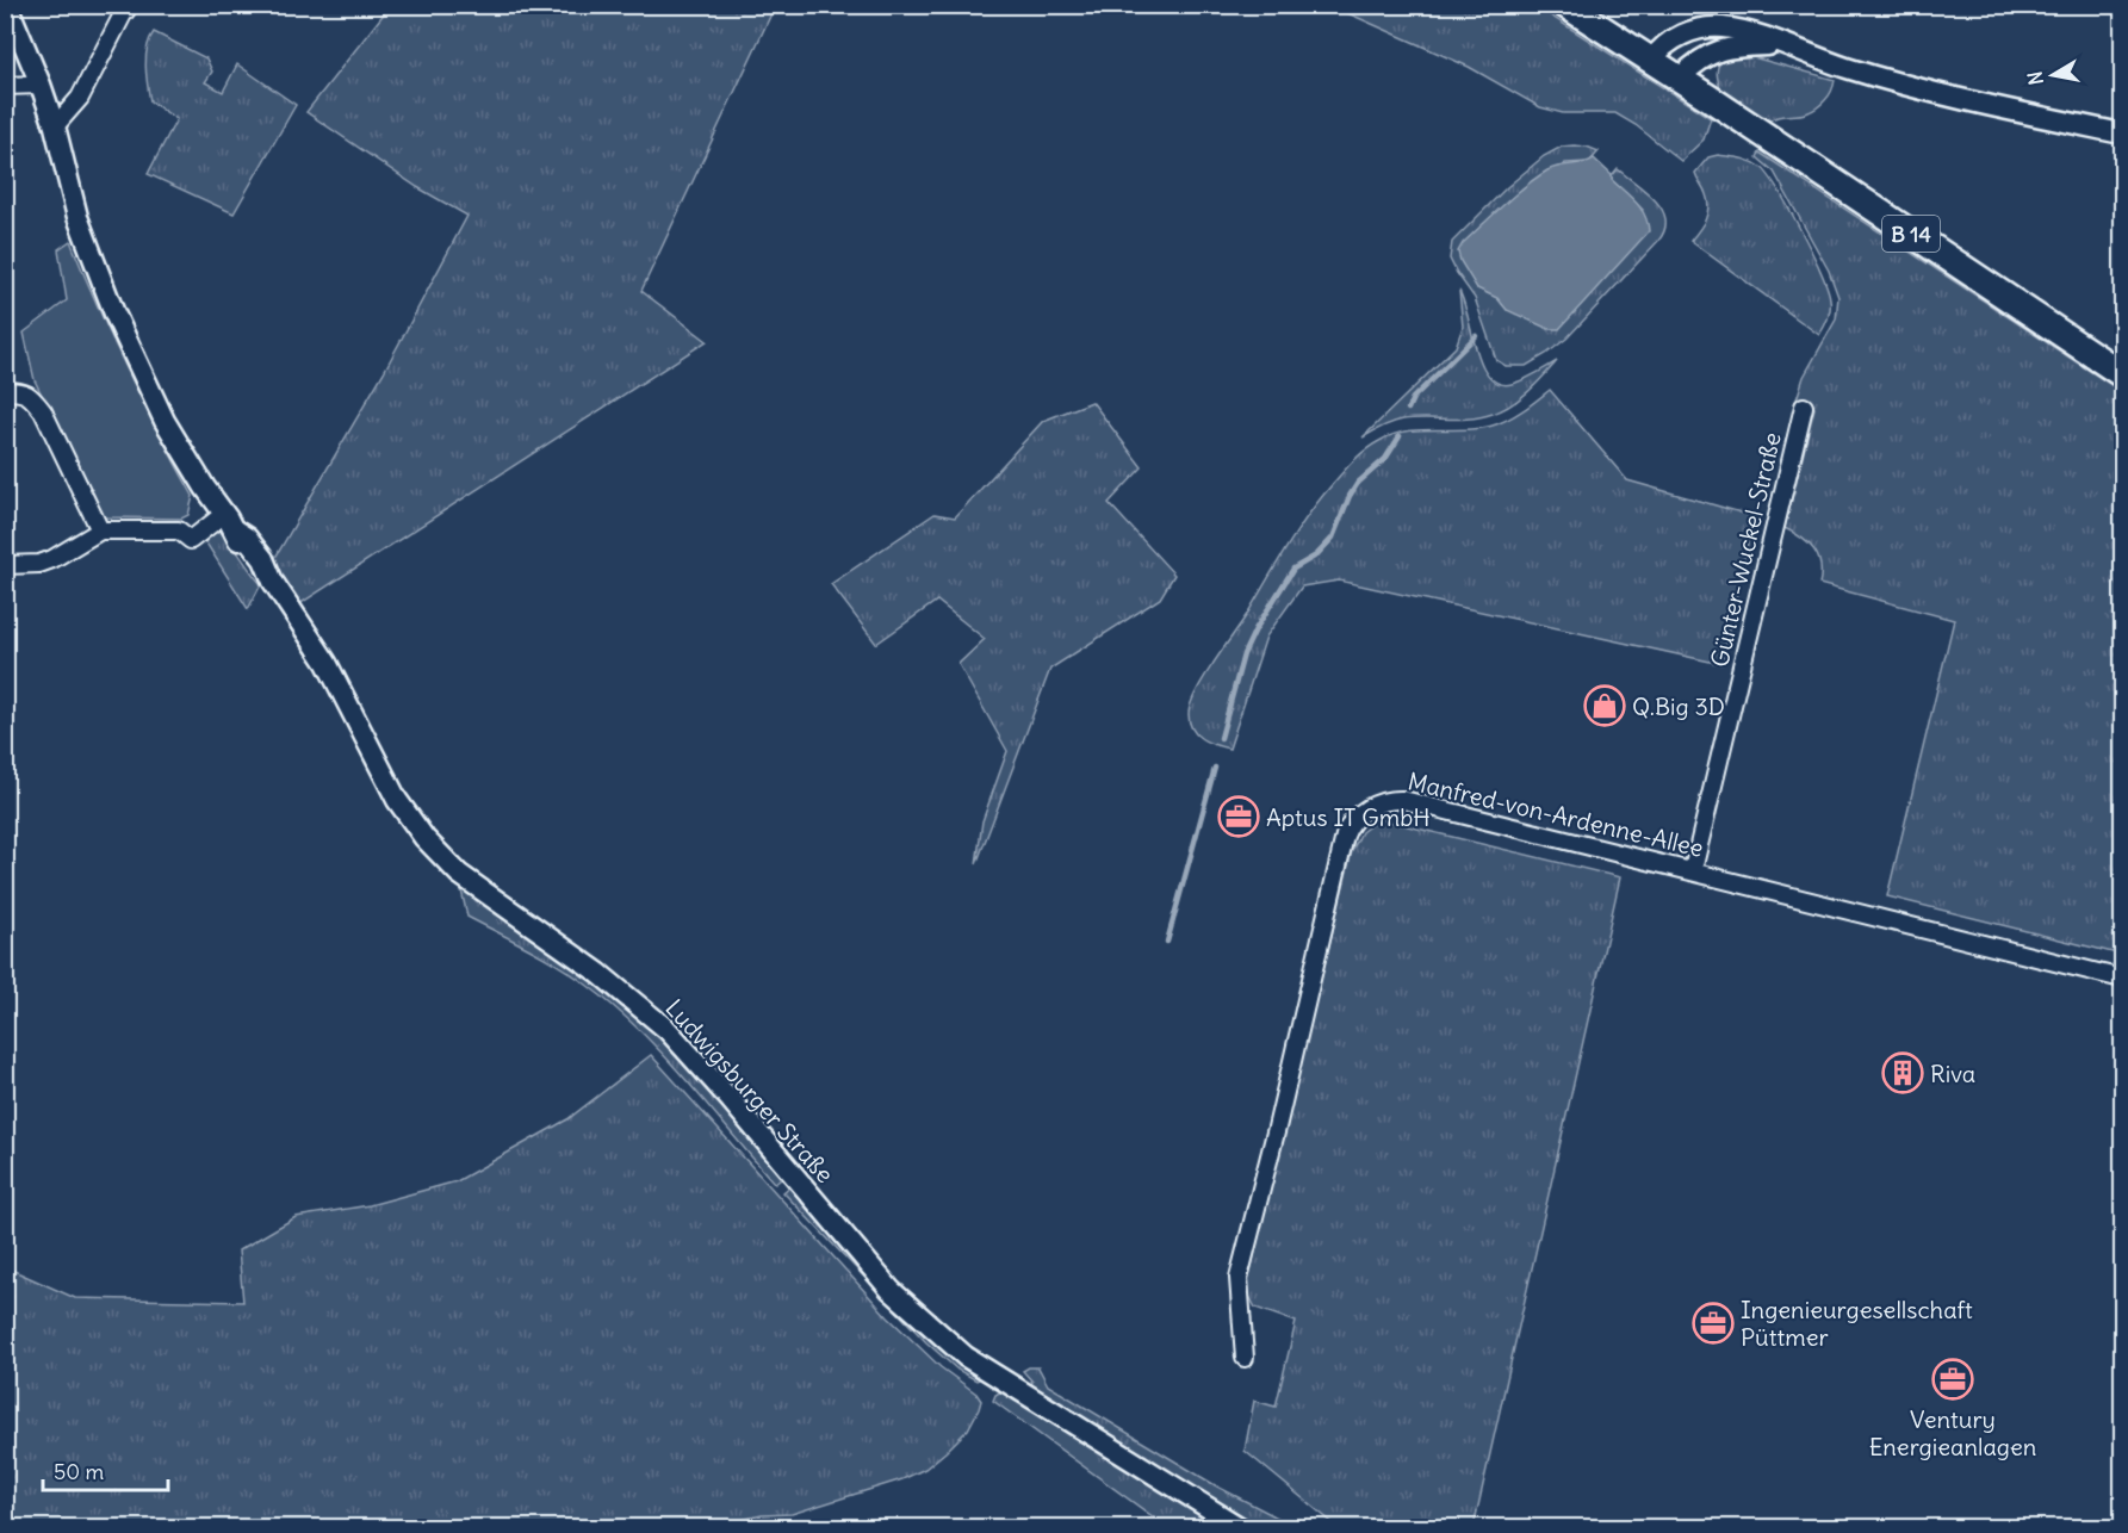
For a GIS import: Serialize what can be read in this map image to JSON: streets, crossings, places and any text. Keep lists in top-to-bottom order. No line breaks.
{"streets":{"main road":["B 14"],"street":["Günter-Wuckel-Straße","Manfred-von-Ardenne-Allee","Ludwigsburger Straße"]},"crossings":[["Günter-Wuckel-Straße","Manfred-von-Ardenne-Allee"]],"places":{"shop":["Q.Big 3D"],"office":["Aptus IT GmbH","Ingenieurgesellschaft Püttmer","Ventury Energieanlagen"],"building":["Riva"]},"scale_bar":"50 m","north":"left"}
